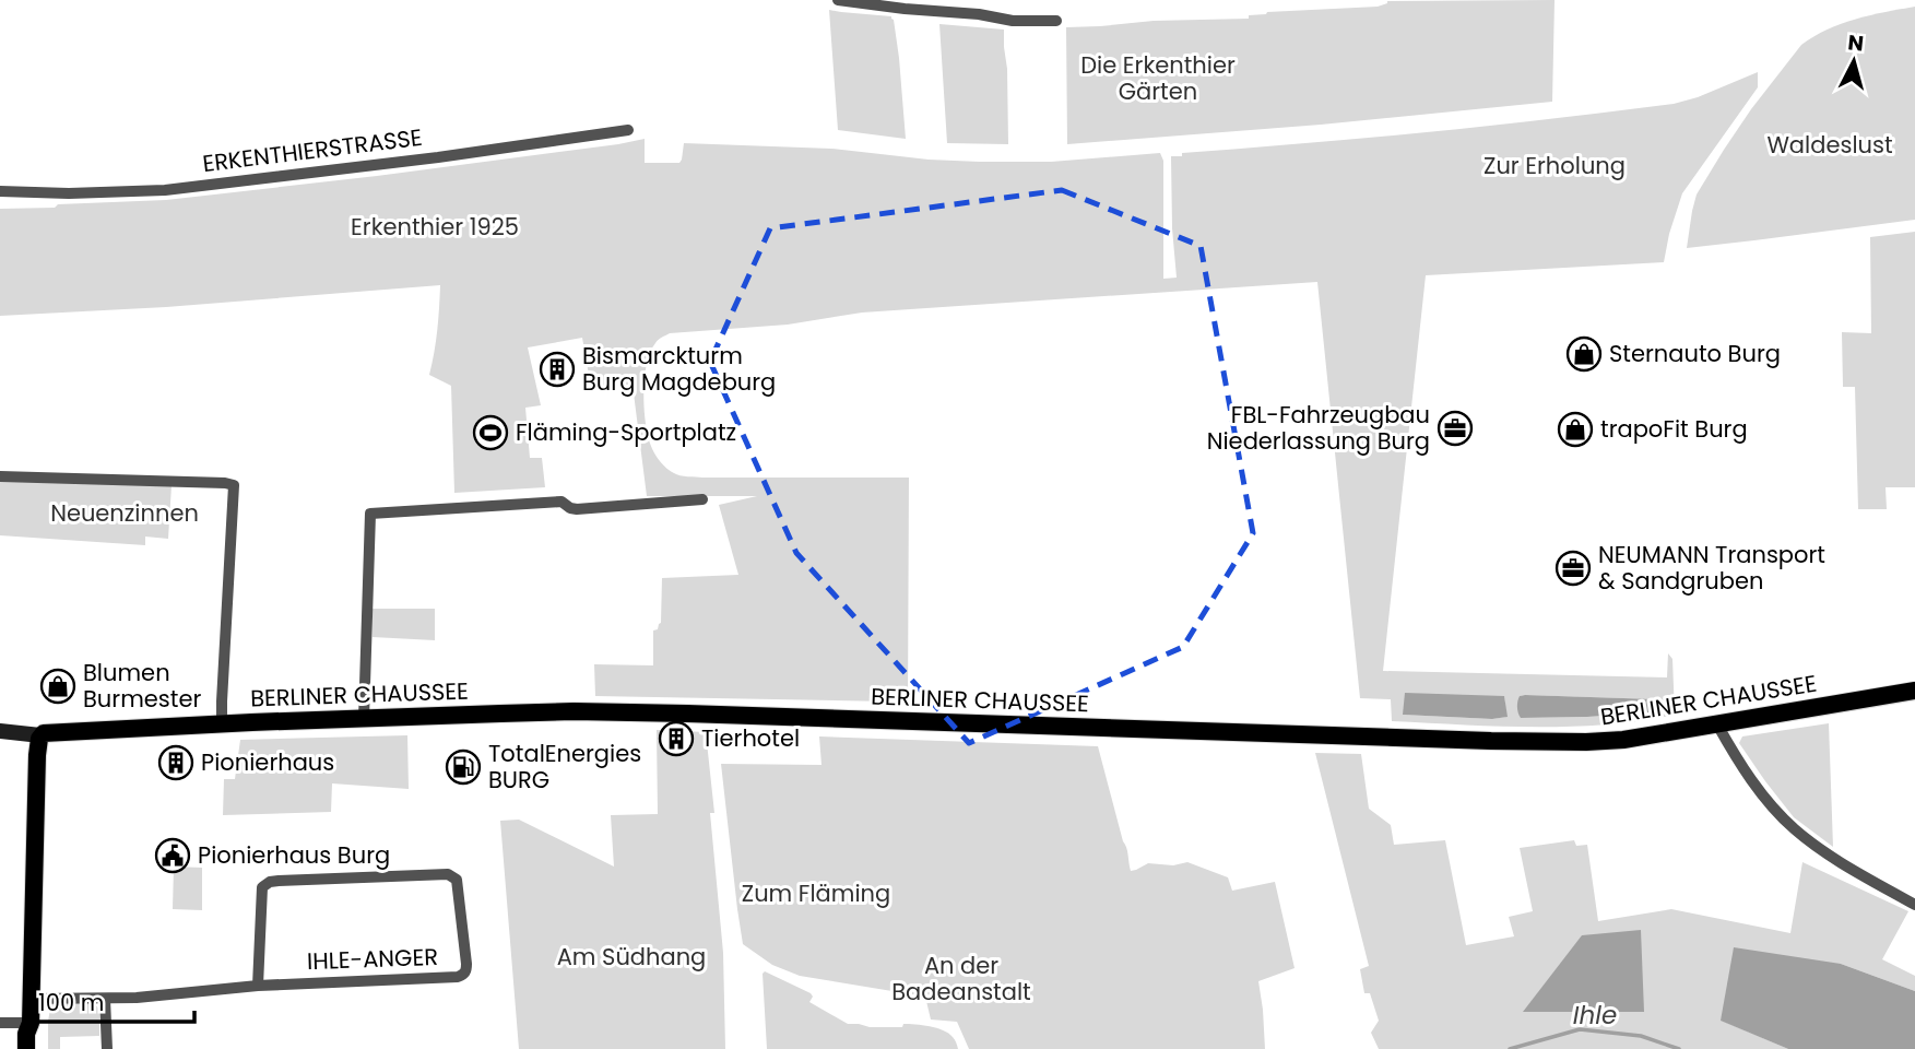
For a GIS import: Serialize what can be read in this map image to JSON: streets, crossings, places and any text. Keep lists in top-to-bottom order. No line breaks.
{"streets":{"main road":["BERLINER CHAUSSEE"],"street":["ERKENTHIERSTRASSE","IHLE-ANGER"]},"water":["Ihle"],"parks":["Die Erkenthier Gärten","Waldeslust","Zur Erholung","Erkenthier 1925","Neuenzinnen","Zum Fläming","Am Südhang","An der Badeanstalt"],"places":{"shop":["Sternauto Burg","trapoFit Burg","Blumen Burmester"],"building":["Bismarckturm Burg Magdeburg","Tierhotel","Pionierhaus"],"office":["FBL-Fahrzeugbau Niederlassung Burg","NEUMANN Transport & Sandgruben"],"sports":["Fläming-Sportplatz"],"fuel station":["TotalEnergies BURG"],"public building":["Pionierhaus Burg"]},"scale_bar":"100 m","north":"top"}
